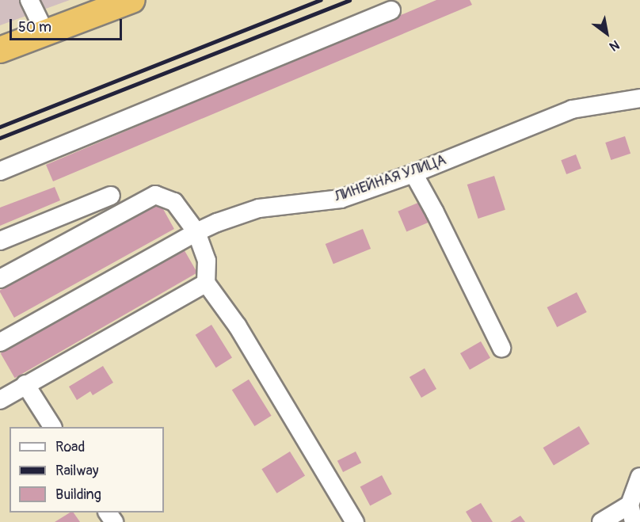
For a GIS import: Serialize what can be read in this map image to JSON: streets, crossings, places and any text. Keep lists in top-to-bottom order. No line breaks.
{"streets":{"street":["ЛИНЕЙНАЯ УЛИЦА"]},"legend":["Road","Railway","Building"],"scale_bar":"50 m","north":"bottom right"}
